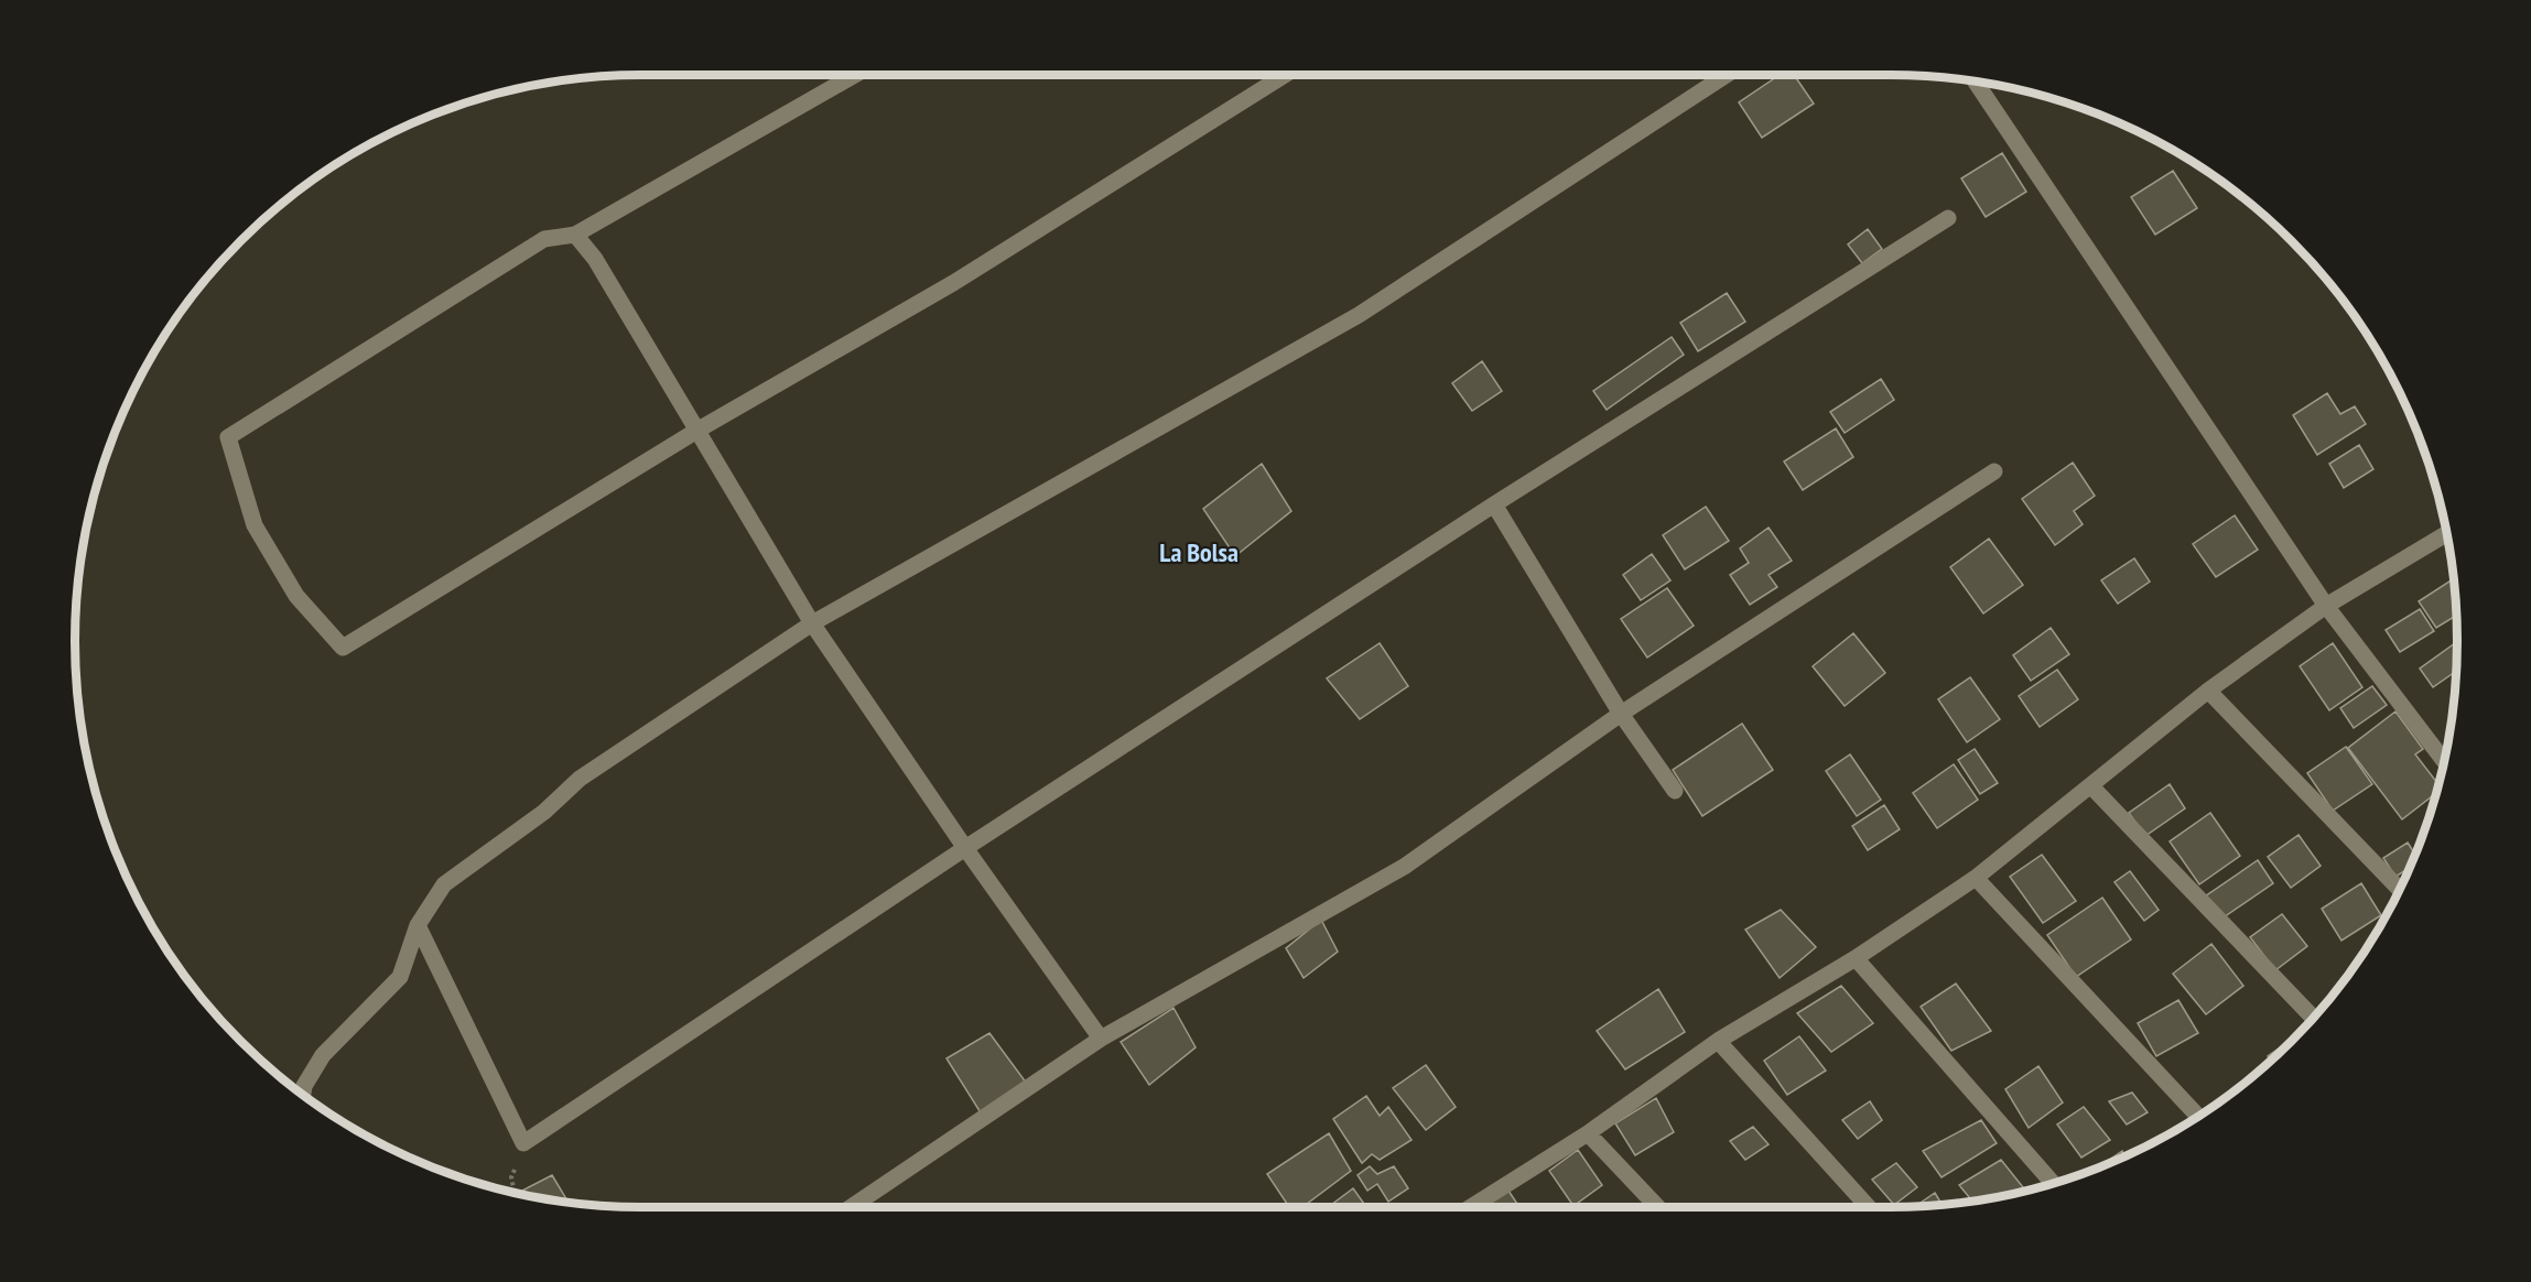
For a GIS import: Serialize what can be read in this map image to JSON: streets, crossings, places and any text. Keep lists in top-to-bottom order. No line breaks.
{"districts":["La Bolsa"]}
